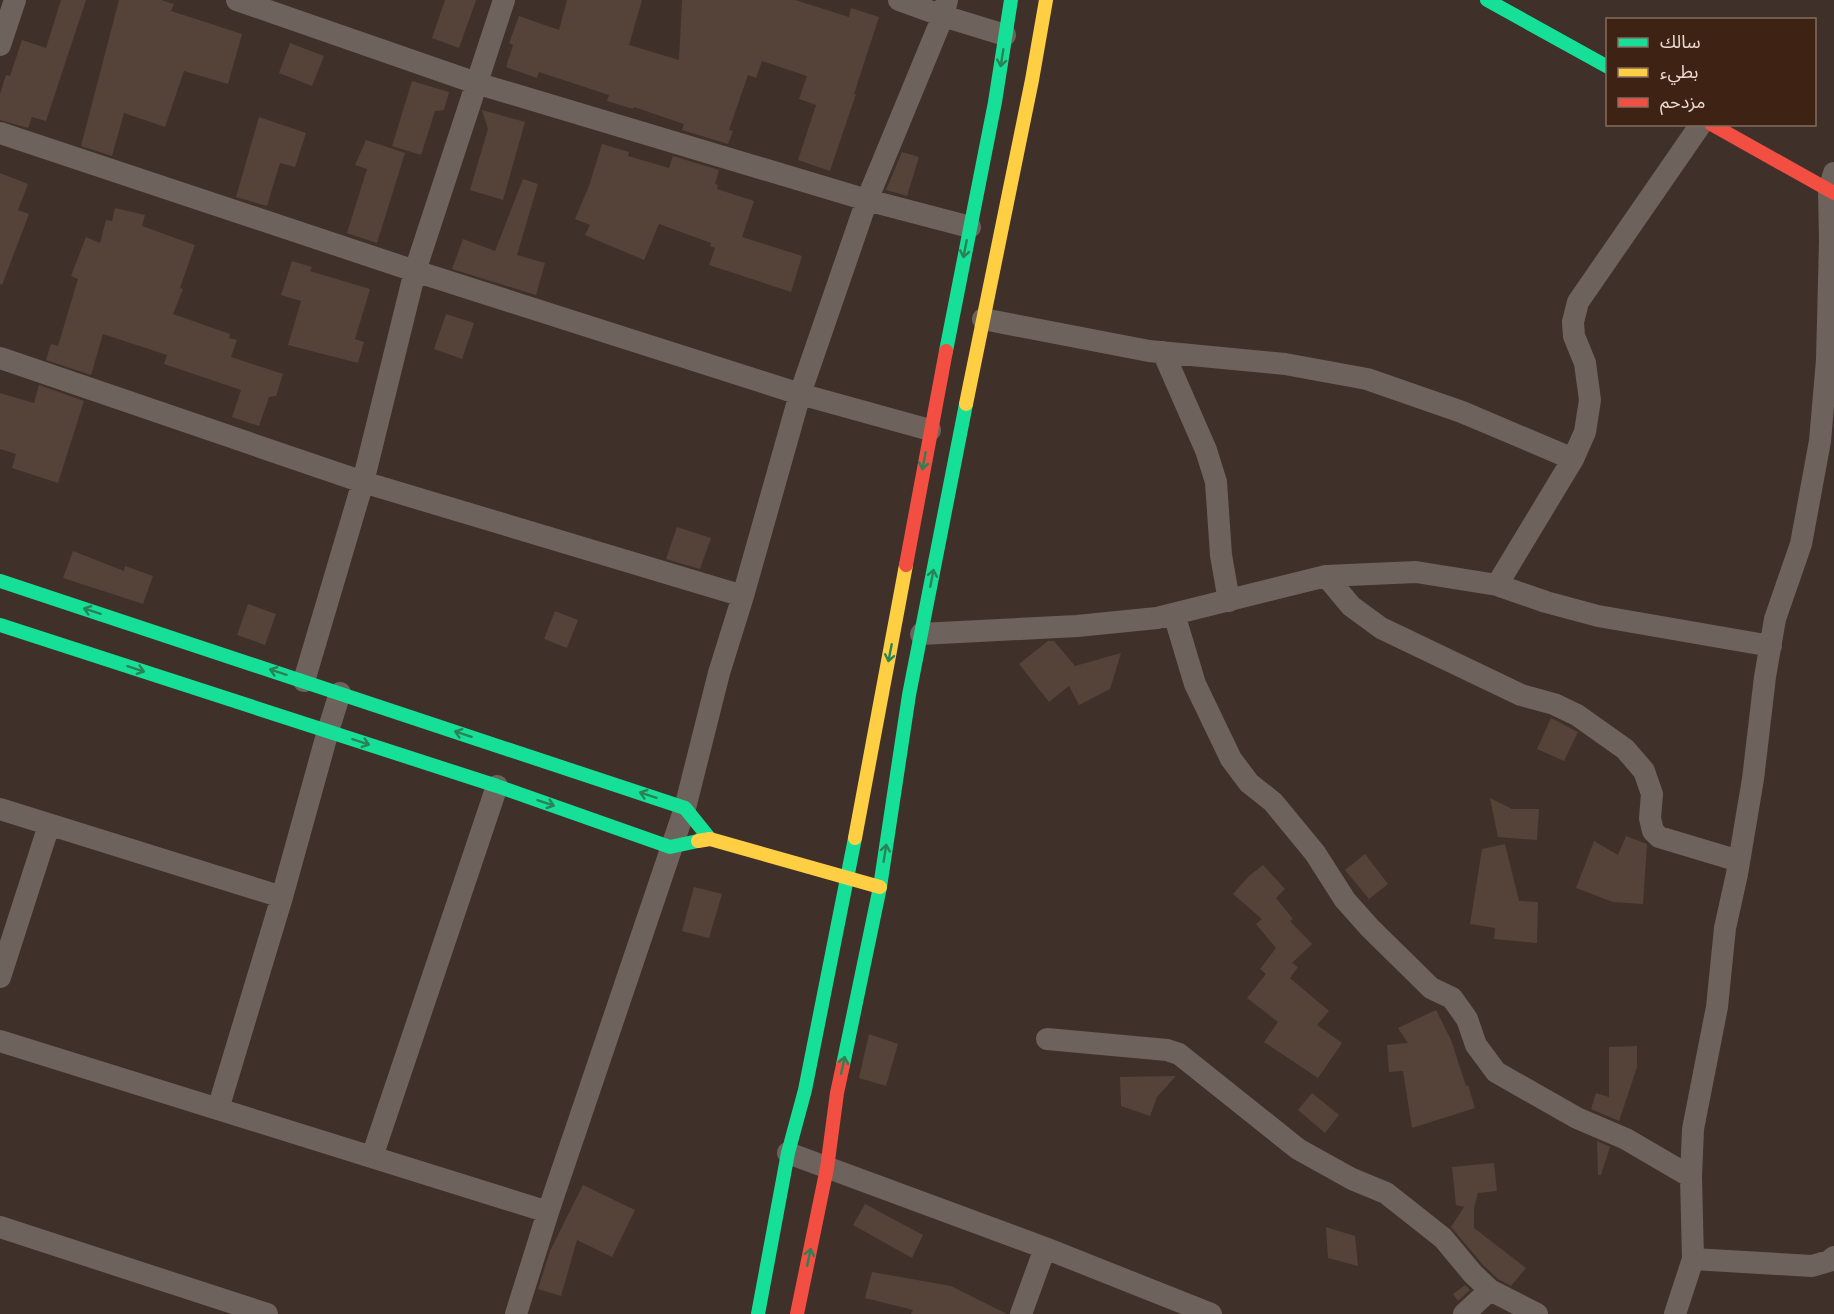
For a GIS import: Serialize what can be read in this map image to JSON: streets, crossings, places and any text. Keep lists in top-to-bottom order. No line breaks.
{"legend":["سالك","بطيء","مزدحم"]}
